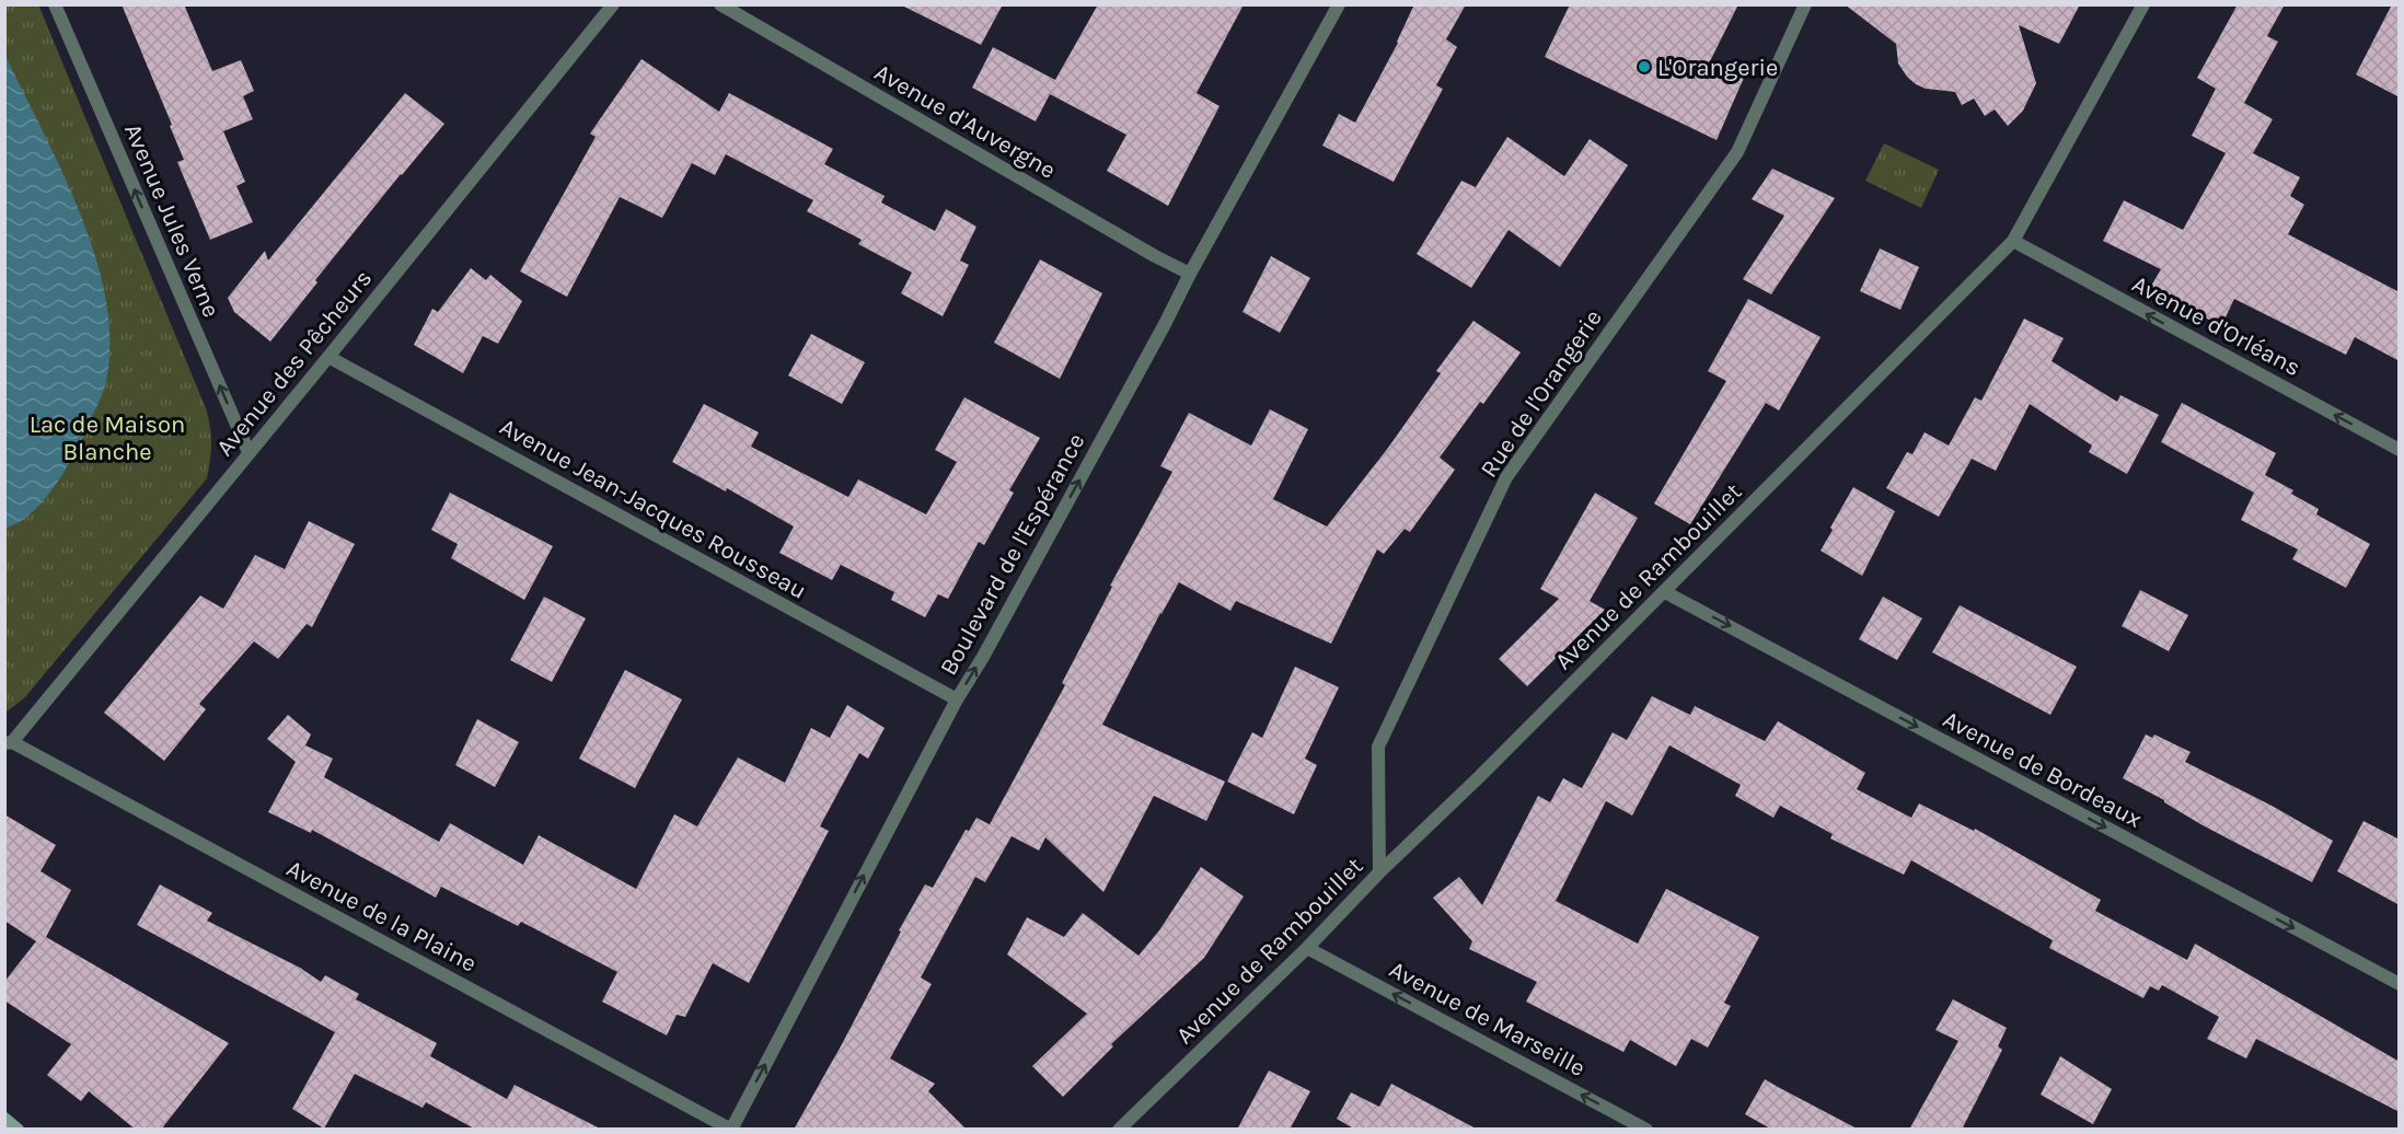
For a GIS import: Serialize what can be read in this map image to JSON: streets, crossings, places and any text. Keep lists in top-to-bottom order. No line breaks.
{"streets":{"street":["Avenue d'Auvergne","Avenue Jules Verne","Avenue d'Orléans","Avenue des Pêcheurs","Rue de l'Orangerie","Avenue Jean-Jacques Rousseau","Boulevard de l'Espérance","Avenue de Rambouillet","Avenue de Bordeaux","Avenue de la Plaine","Avenue de Marseille"]},"crossings":[["Avenue d'Auvergne","Boulevard de l'Espérance"],["Avenue Jules Verne","Avenue des Pêcheurs"],["Avenue d'Orléans","Avenue de Rambouillet"],["Avenue des Pêcheurs","Avenue Jean-Jacques Rousseau"],["Avenue des Pêcheurs","Avenue de la Plaine"],["Rue de l'Orangerie","Avenue de Rambouillet"],["Avenue Jean-Jacques Rousseau","Boulevard de l'Espérance"],["Boulevard de l'Espérance","Avenue de la Plaine"],["Avenue de Rambouillet","Avenue de Bordeaux"],["Avenue de Rambouillet","Avenue de Marseille"]],"one_way":["Avenue Jules Verne","Avenue d'Orléans","Boulevard de l'Espérance","Avenue de Bordeaux","Avenue de Marseille"],"parks":["Lac de Maison Blanche"],"places":["L'Orangerie"]}
